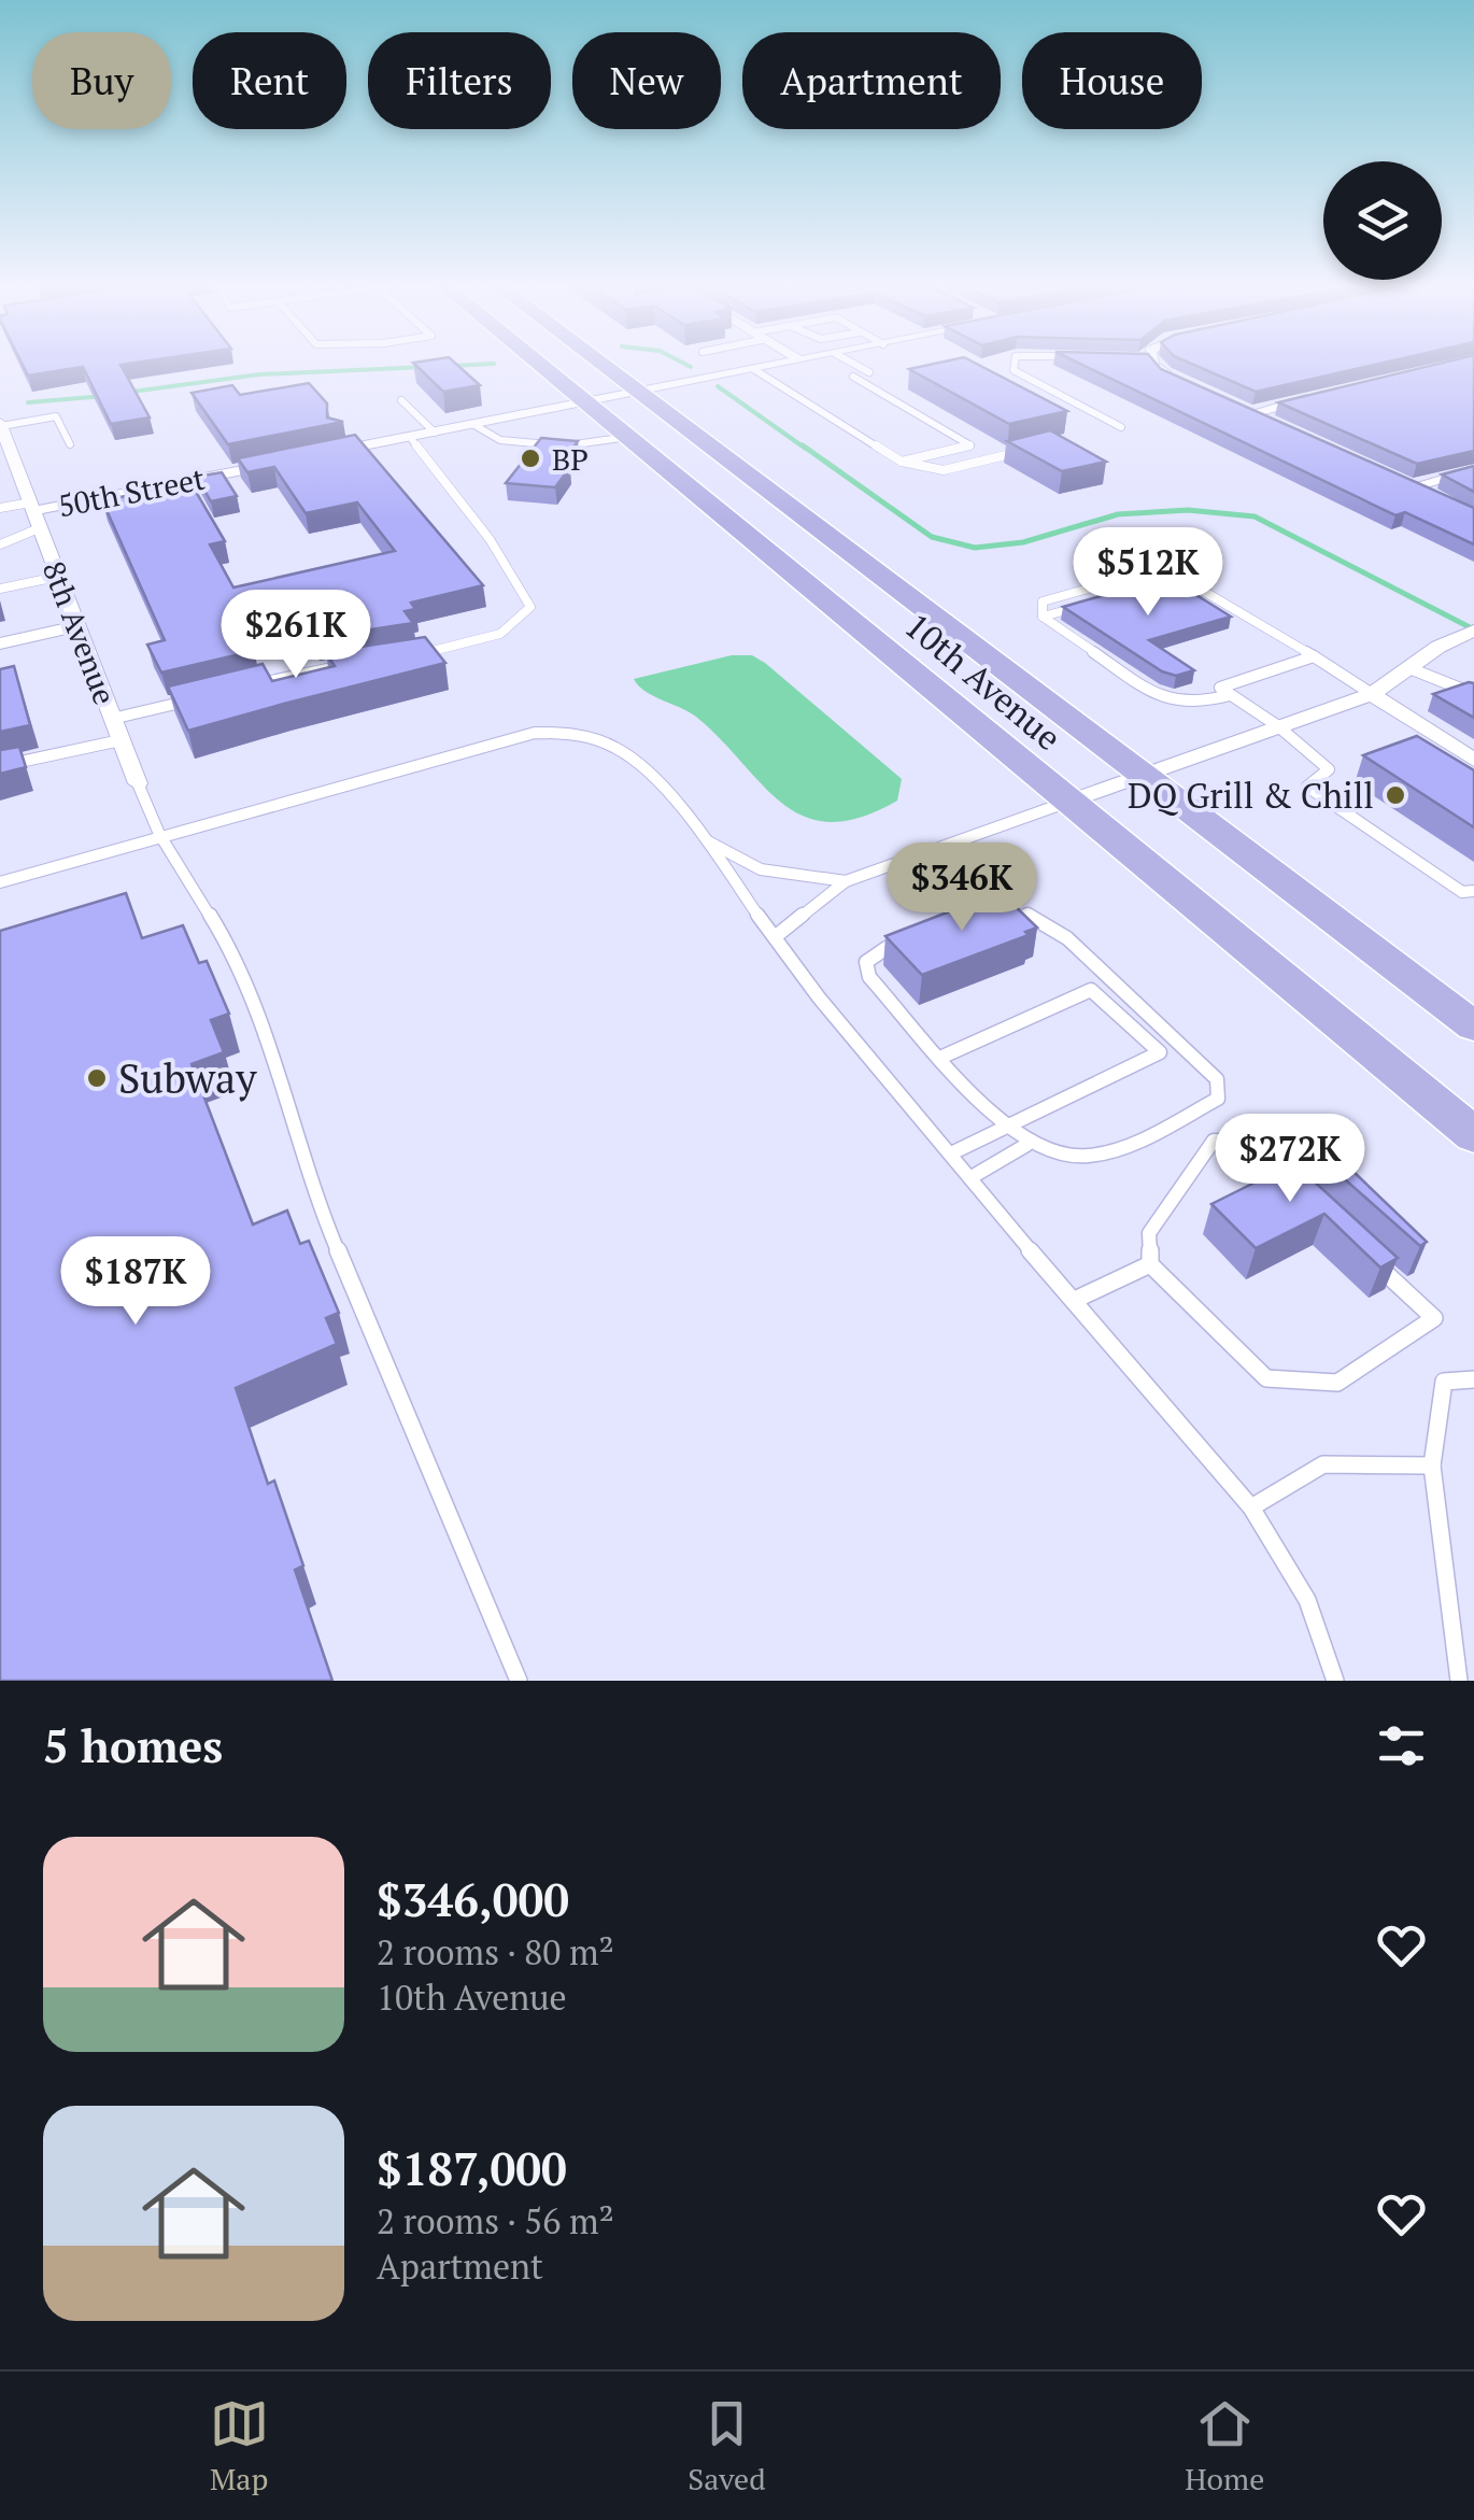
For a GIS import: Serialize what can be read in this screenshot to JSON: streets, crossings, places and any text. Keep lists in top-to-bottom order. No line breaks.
{"streets":{"main road":["10th Avenue"],"street":["50th Street","8th Avenue"]},"crossings":[["50th Street","8th Avenue"]],"places":["BP","DQ Grill & Chill","Subway"],"page":{"chip":["Buy","Rent","Filters","New","Apartment","House"],"price":["$512K","$261K","$346K","$272K","$187K"],"heading":"5 homes","list":[{"name":"$346,000","note":"2 rooms · 80 m² · 10th Avenue"},{"name":"$187,000","note":"2 rooms · 56 m² · Apartment"}],"tabs":["Map","Saved","Home"]}}
